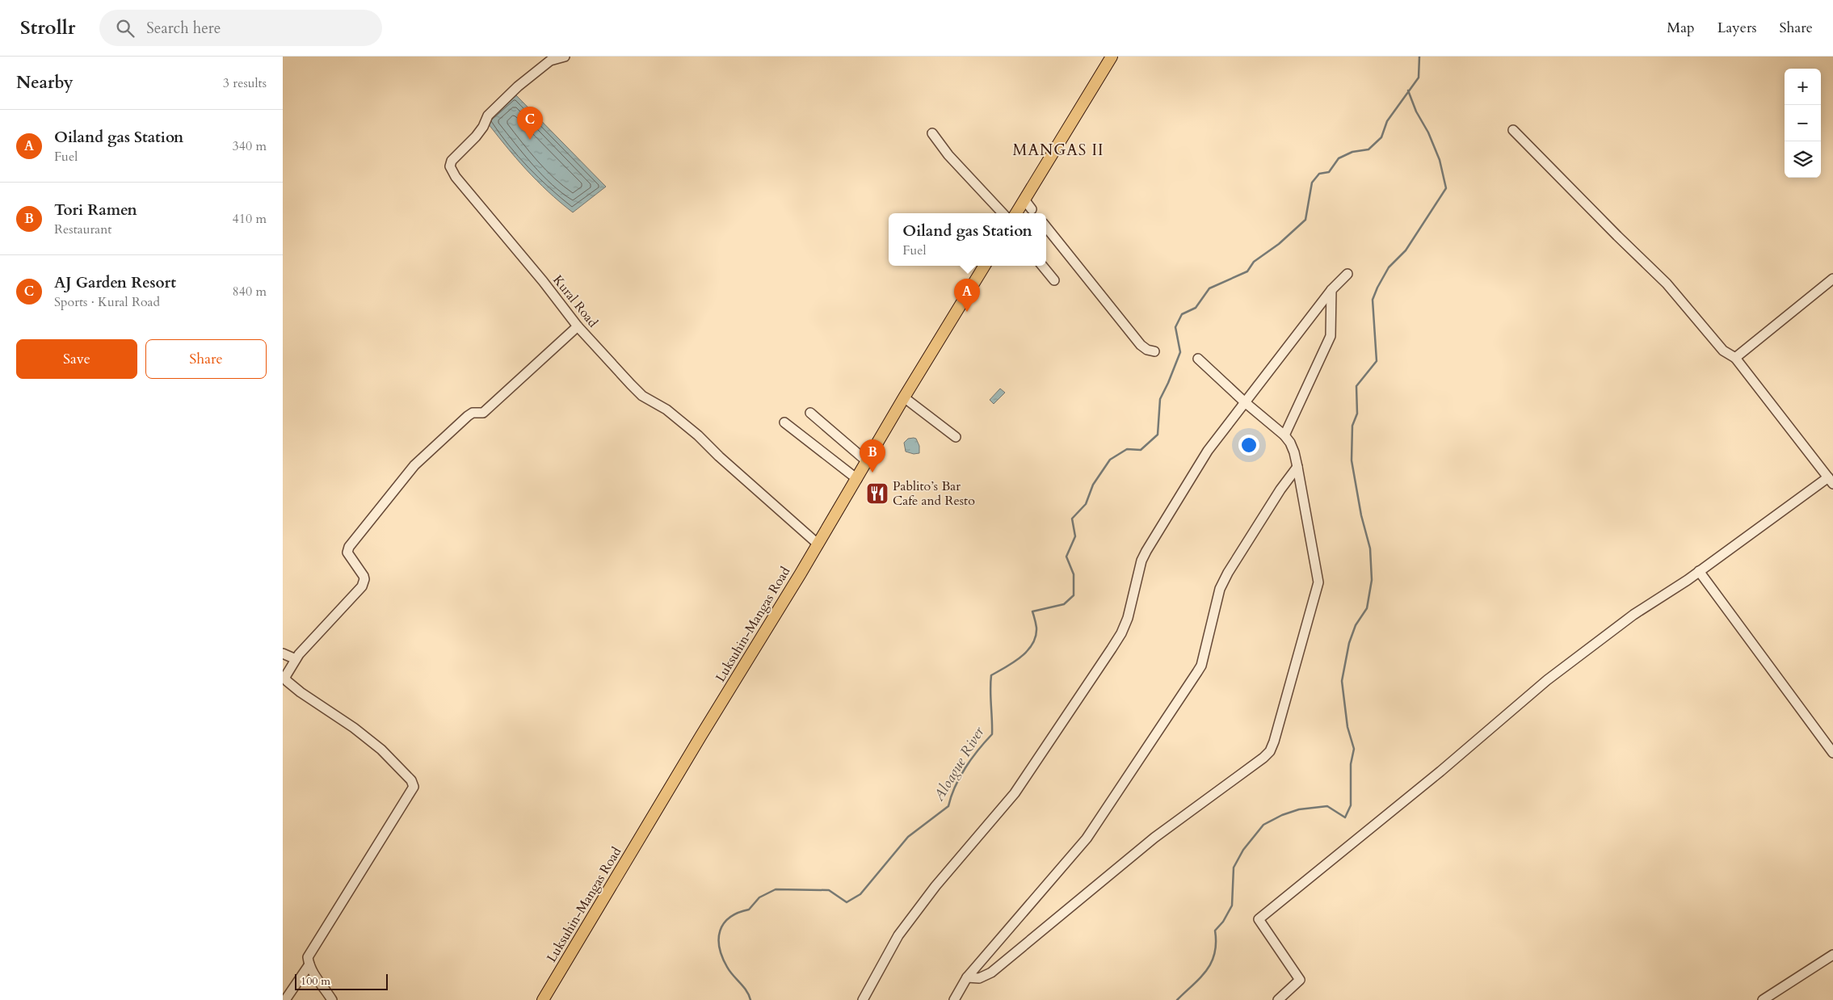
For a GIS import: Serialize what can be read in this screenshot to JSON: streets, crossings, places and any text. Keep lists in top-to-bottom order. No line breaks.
{"streets":{"main road":["Luksuhin-Mangas Road"],"street":["Kural Road"]},"crossings":[["Kural Road","Luksuhin-Mangas Road"]],"districts":["MANGAS II"],"water":["Aloague River"],"places":{"restaurant":["Pablito’s Bar Cafe and Resto"]},"scale_bar":"100 m","page":{"header":"Strollr","search":"Search here","nav":["Map","Layers","Share"],"heading":["Nearby","3 results"],"map_buttons":["+","−"],"pins":["C","A","B"],"list":[{"mark":"A","name":"Oiland gas Station","note":"Fuel","value":"340 m"},{"mark":"B","name":"Tori Ramen","note":"Restaurant","value":"410 m"},{"mark":"C","name":"AJ Garden Resort","note":"Sports · Kural Road","value":"840 m"}],"popup":["Oiland gas Station","Fuel"],"buttons":["Save","Share"],"scale":"100 m"}}
